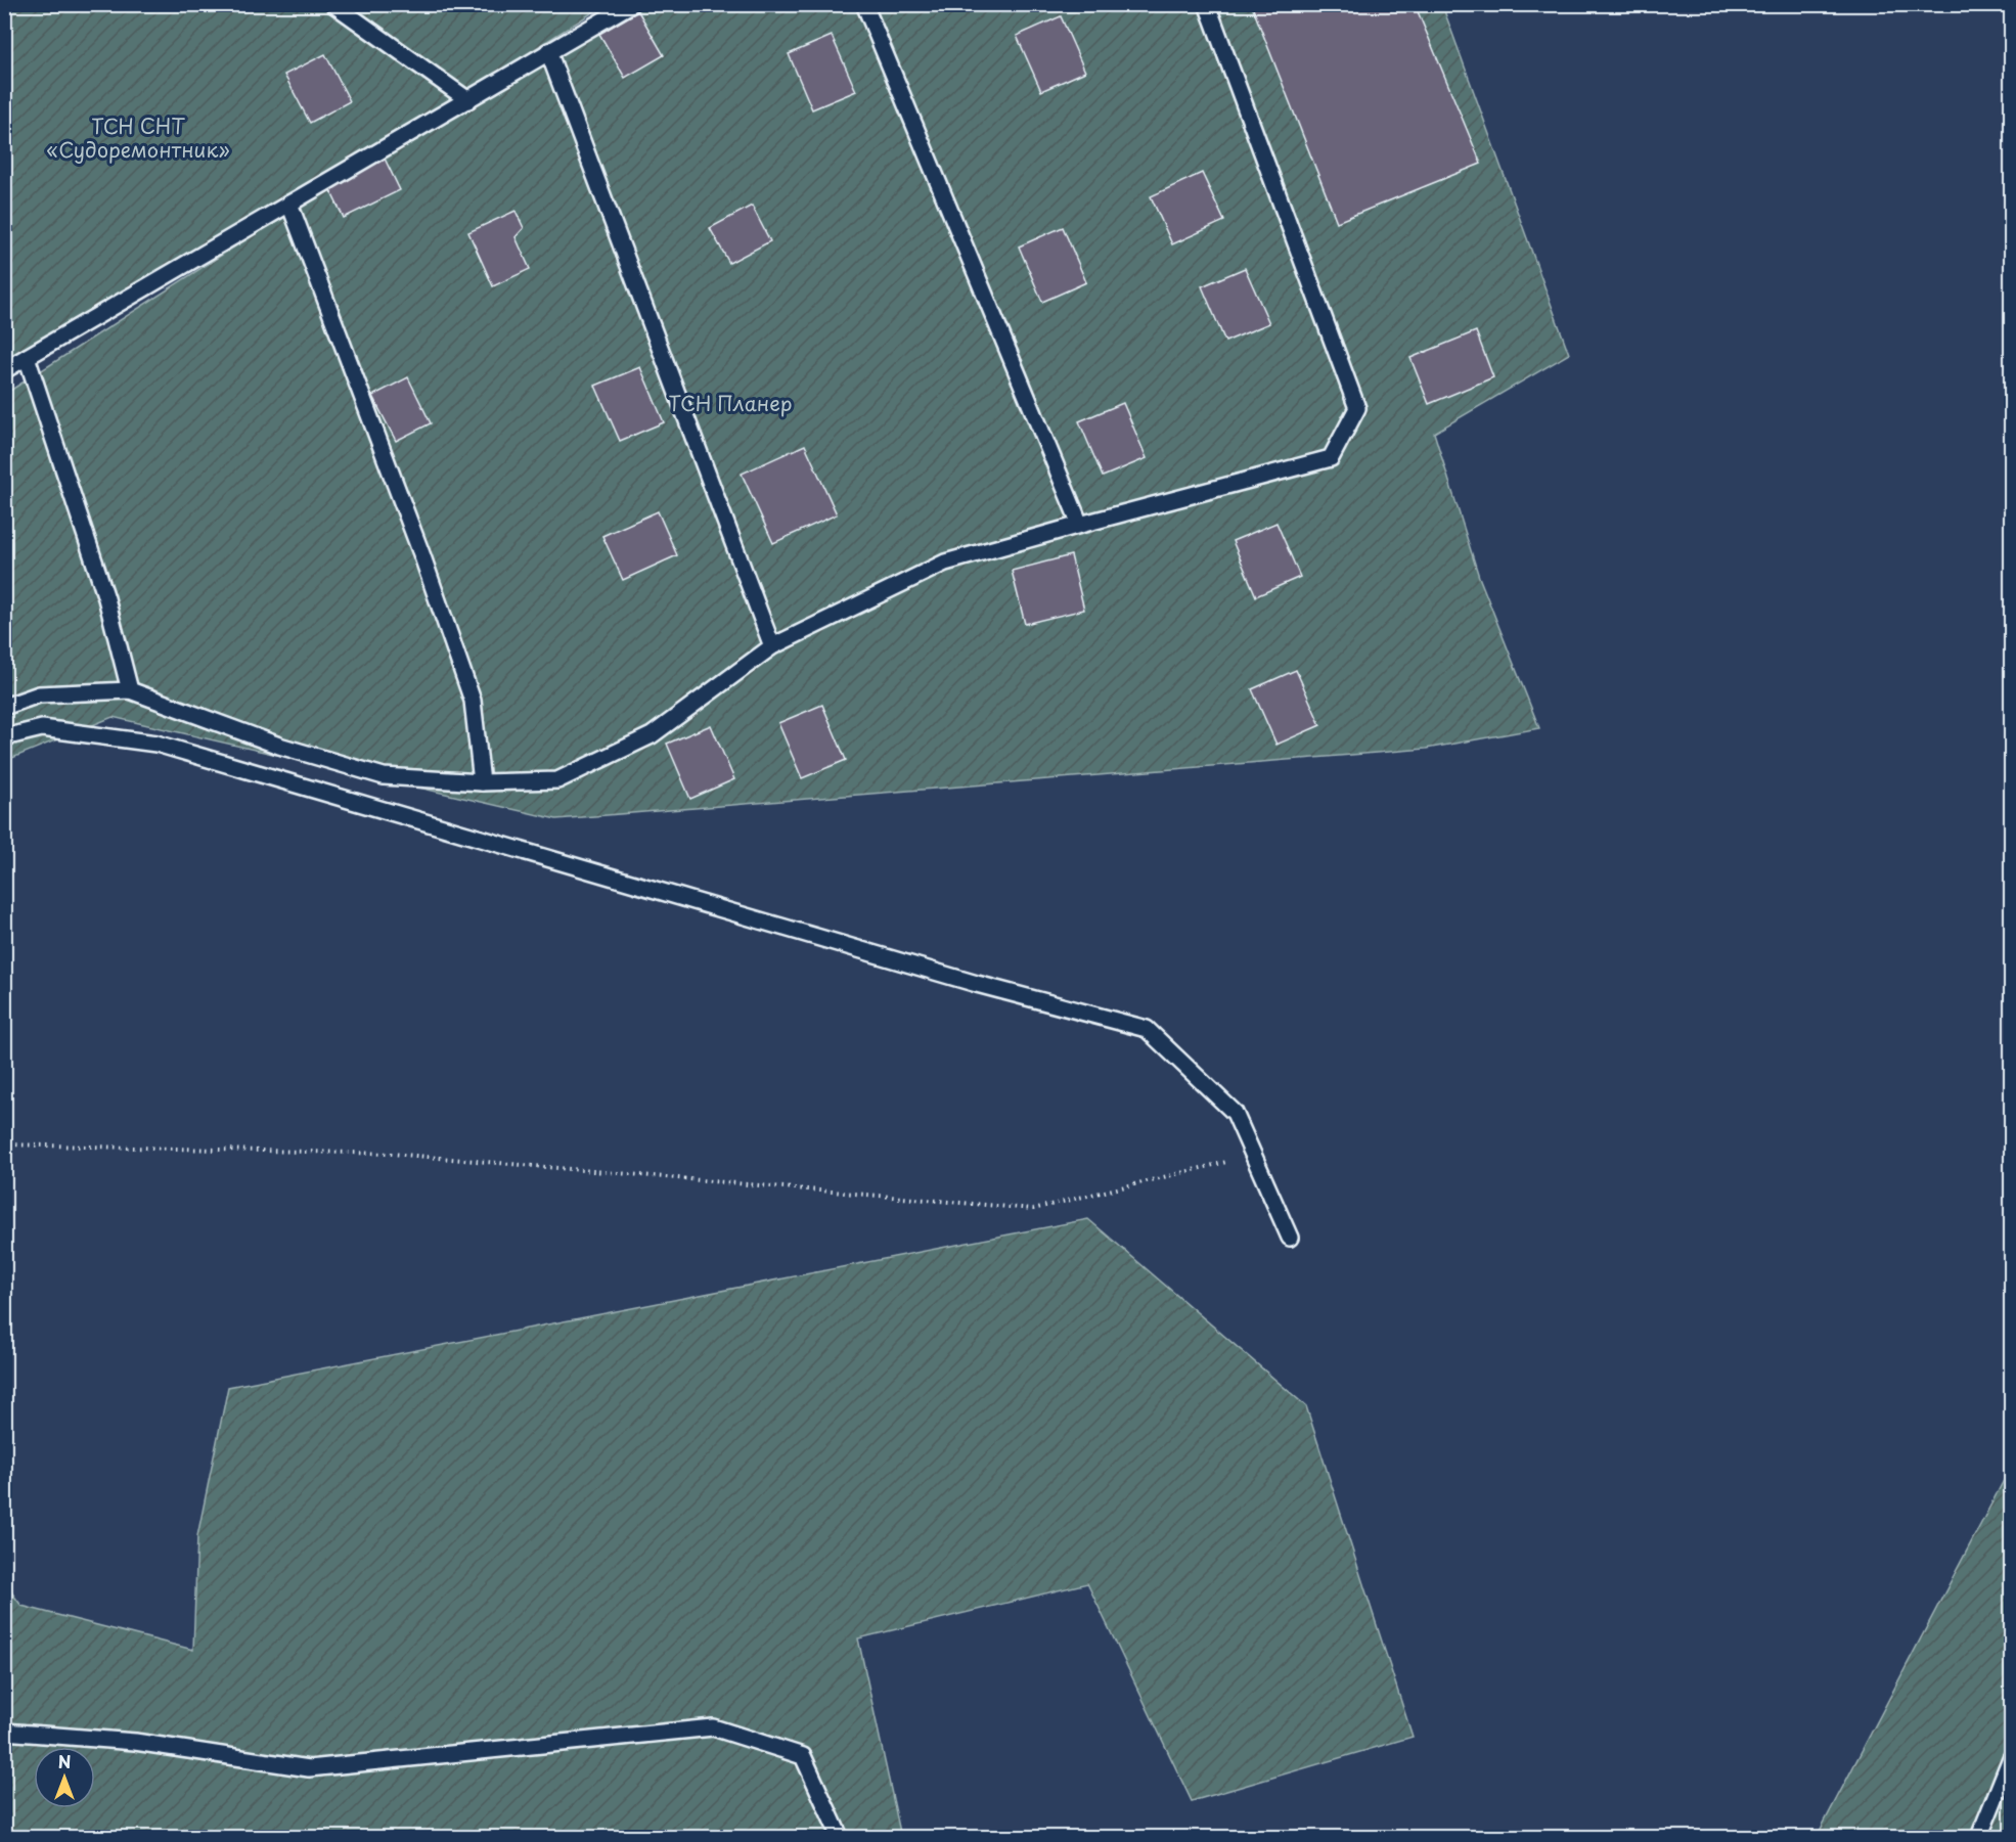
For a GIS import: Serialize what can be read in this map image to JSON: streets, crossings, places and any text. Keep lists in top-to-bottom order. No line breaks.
{"parks":["ТСН СНТ «Судоремонтник»","ТСН Планер"],"north":"top"}
